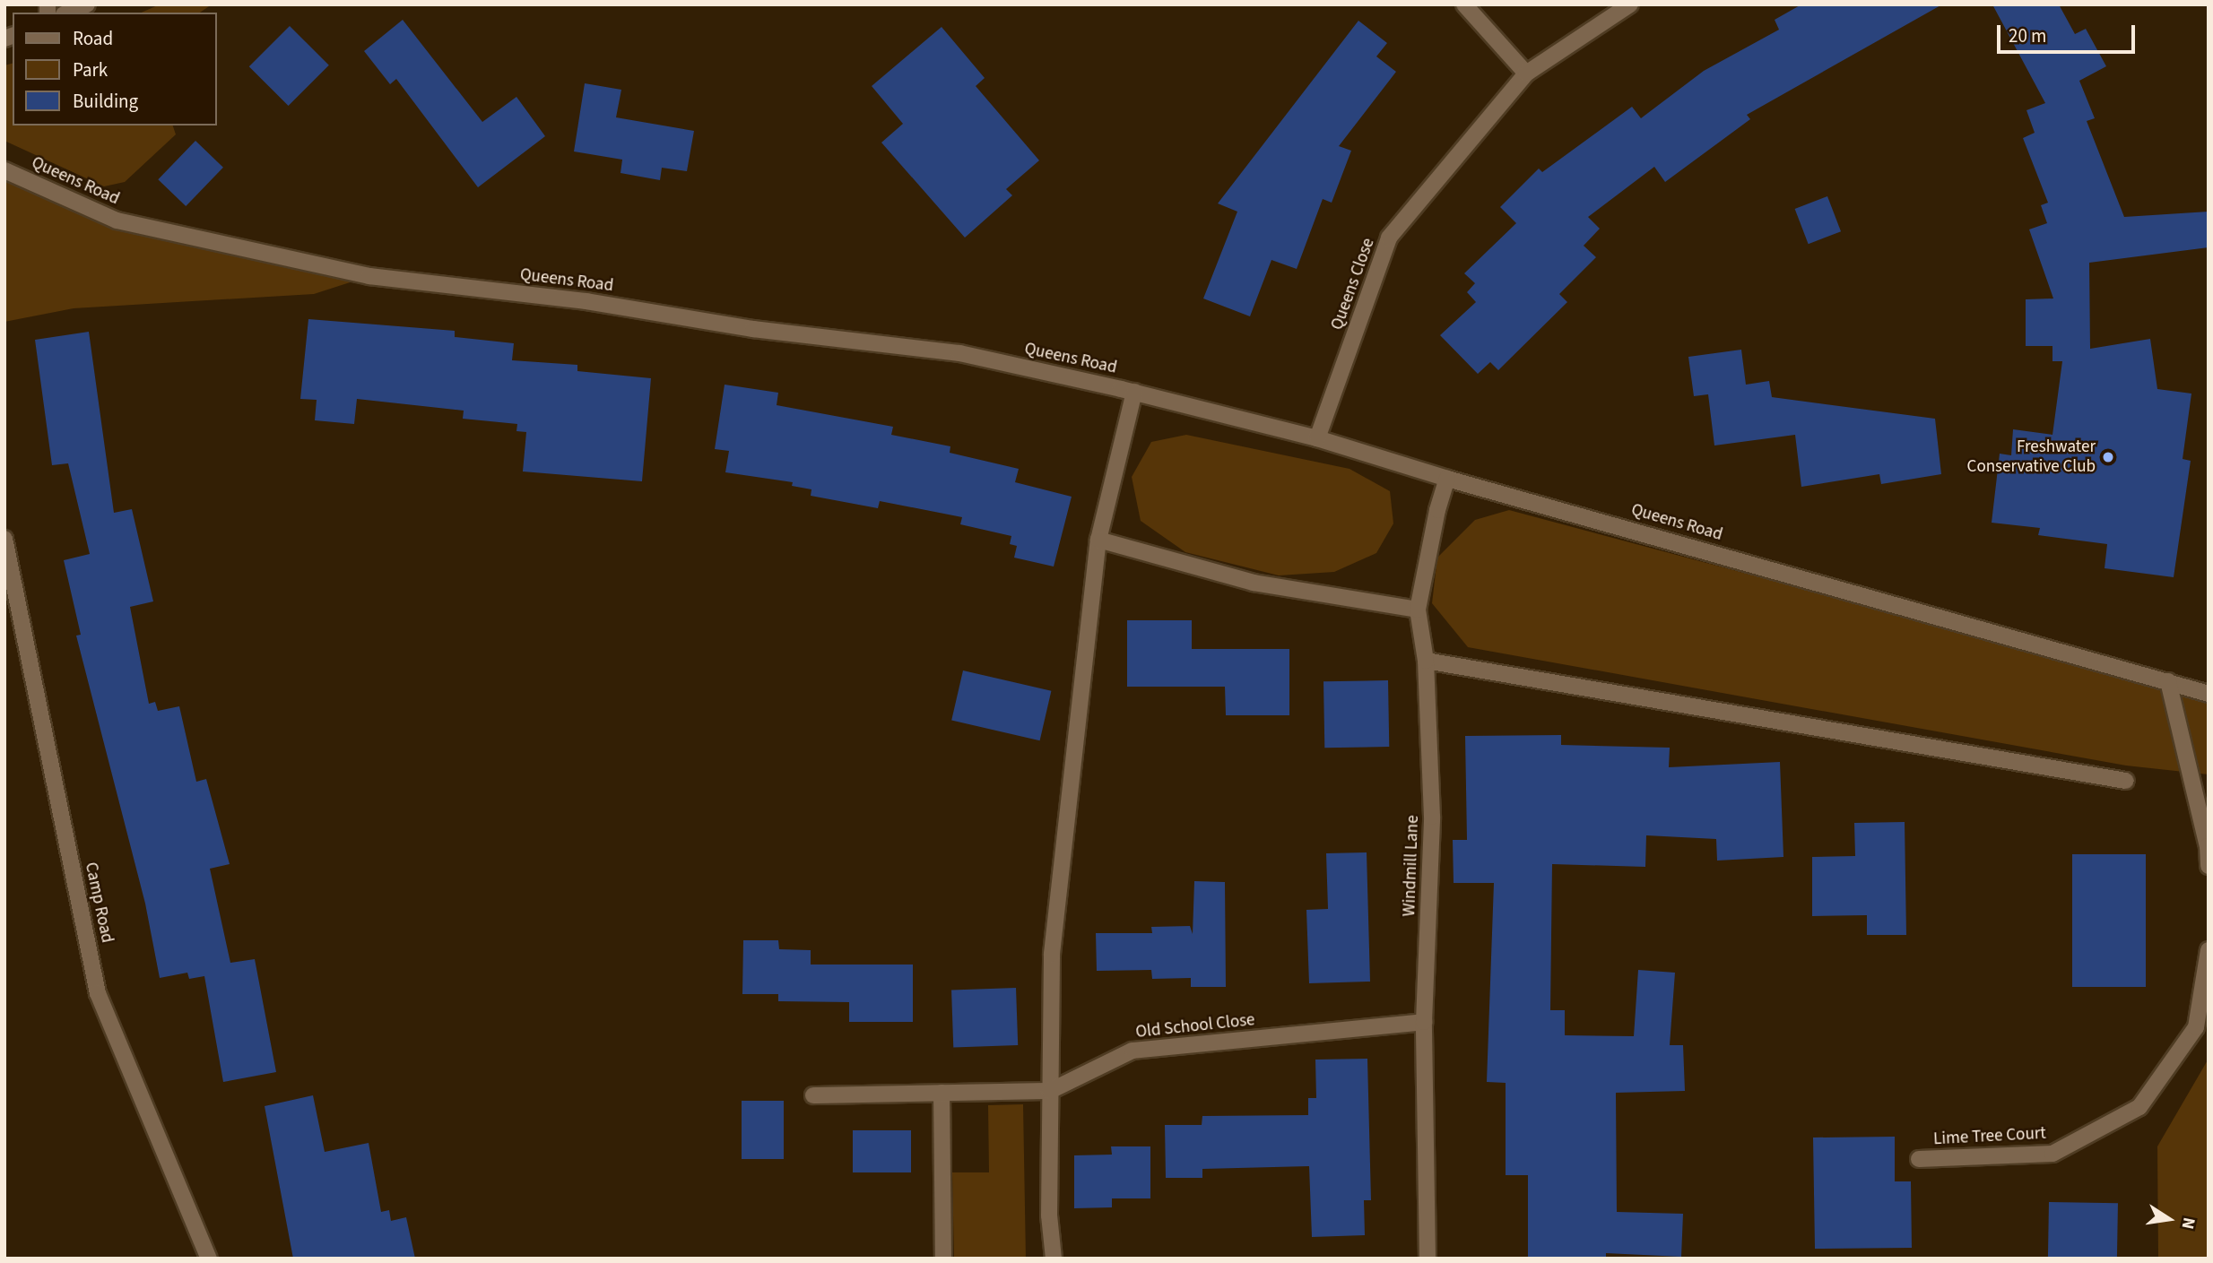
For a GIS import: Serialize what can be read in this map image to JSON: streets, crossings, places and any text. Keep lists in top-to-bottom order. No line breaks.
{"streets":{"street":["Queens Road","Queens Close","Windmill Lane","Camp Road","Old School Close","Lime Tree Court"]},"crossings":[["Queens Road","Queens Close"],["Queens Road","Windmill Lane"],["Queens Road","Old School Close"],["Windmill Lane","Old School Close"]],"places":["Freshwater Conservative Club"],"legend":["Road","Park","Building"],"scale_bar":"20 m","north":"right"}
